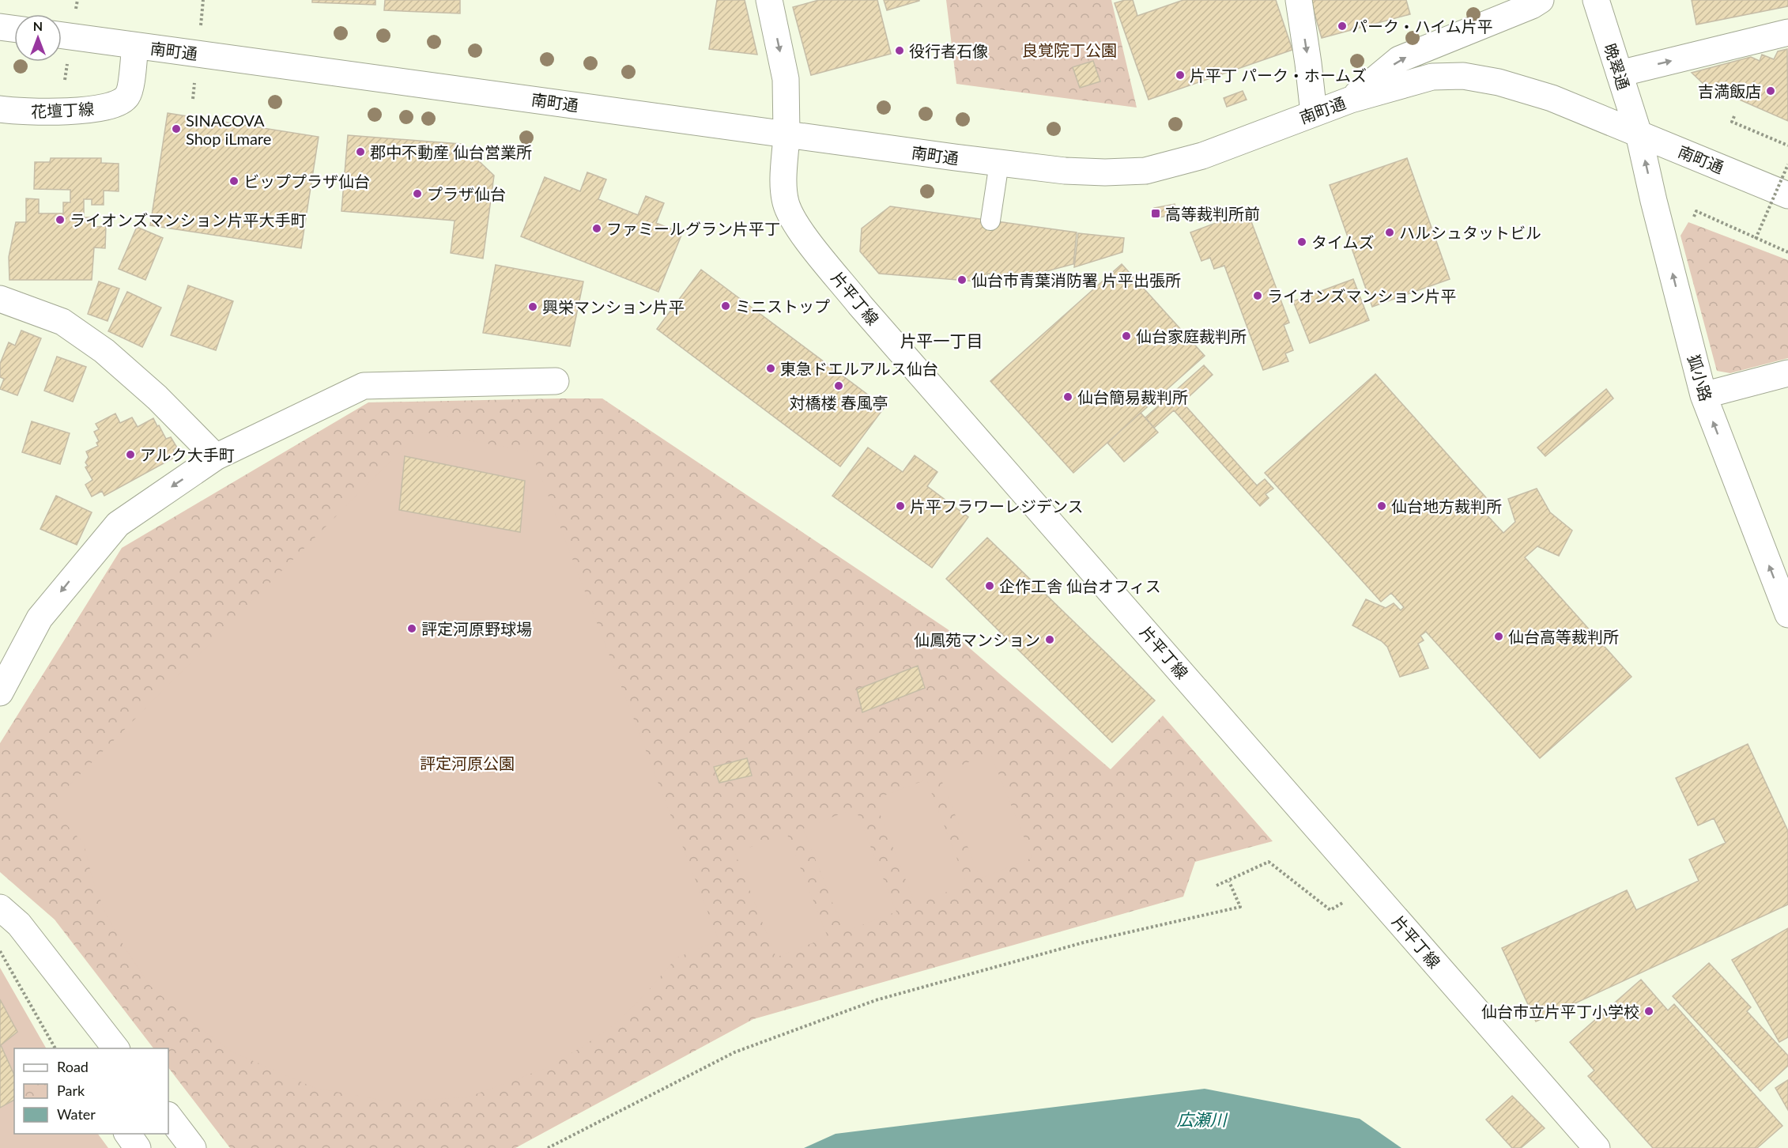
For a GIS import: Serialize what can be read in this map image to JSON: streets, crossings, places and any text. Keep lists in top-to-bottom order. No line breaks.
{"streets":{"street":["南町通","晩翠通","花壇丁線","片平丁線","狐小路"]},"crossings":[["南町通","晩翠通"],["南町通","花壇丁線"],["南町通","片平丁線"],["南町通","狐小路"],["晩翠通","狐小路"]],"one_way":["狐小路"],"districts":["片平一丁目"],"water":["広瀬川"],"parks":["良覚院丁公園","評定河原公園"],"places":{"other":["パーク・ハイム片平","役行者石像","片平丁 パーク・ホームズ","吉満飯店","SINACOVA Shop iLmare","郡中不動産 仙台営業所","ビッププラザ仙台","プラザ仙台","ライオンズマンション片平大手町","ファミールグラン片平丁","ハルシュタットビル","タイムズ","仙台市青葉消防署 片平出張所","ライオンズマンション片平","ミニストップ","興栄マンション片平","仙台家庭裁判所","東急ドエルアルス仙台","対橋楼 春風亭","仙台簡易裁判所","アルク大手町","片平フラワーレジデンス","仙台地方裁判所","企作工舎 仙台オフィス","評定河原野球場","仙台高等裁判所","仙鳳苑マンション","仙台市立片平丁小学校"],"transit":["高等裁判所前"]},"legend":["Road","Park","Water"],"north":"top"}
